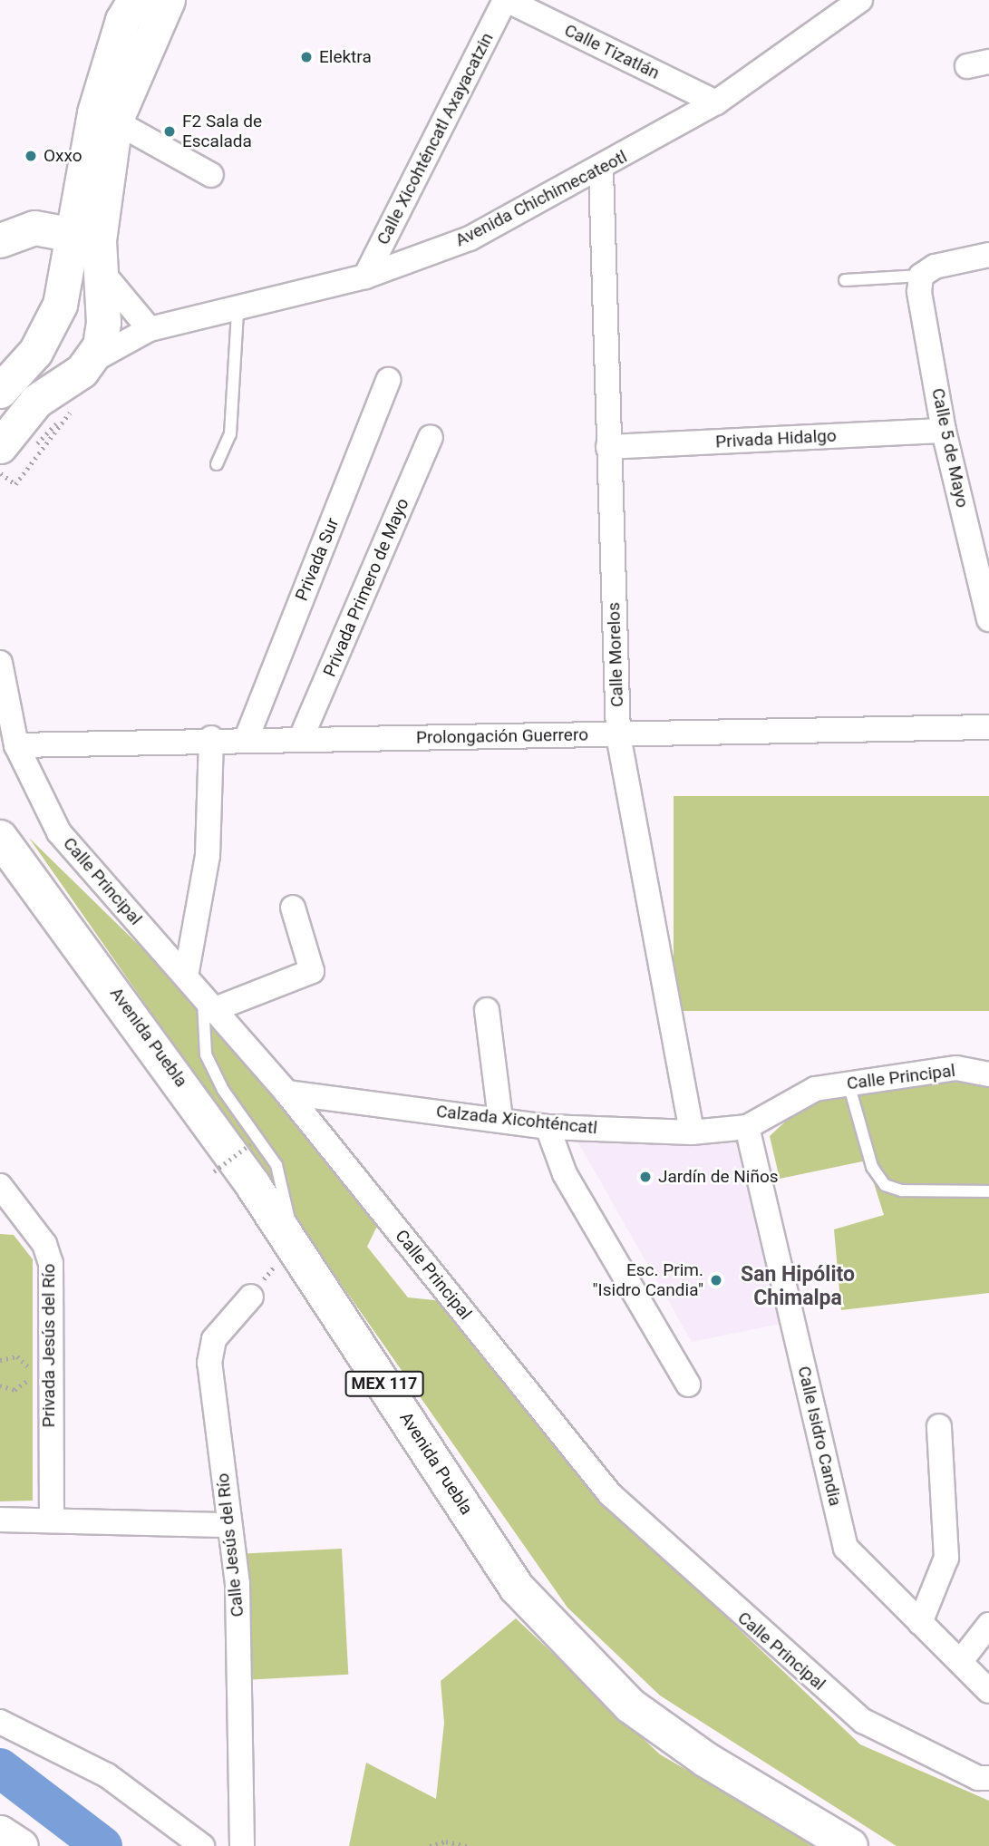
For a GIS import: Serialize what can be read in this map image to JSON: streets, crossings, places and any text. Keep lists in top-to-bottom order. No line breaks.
{"streets":{"main road":["Avenida Puebla","MEX 117"],"street":["Calle Tizatlán","Calle Xicohténcatl Axayacatzin","Avenida Chichimecateotl","Privada Hidalgo","Calle 5 de Mayo","Privada Sur","Privada Primero de Mayo","Calle Morelos","Prolongación Guerrero","Calle Principal","Calzada Xicohténcatl","Privada Jesús del Río","Calle Isidro Candia","Calle Jesús del Río"]},"crossings":[["Calle Tizatlán","Calle Xicohténcatl Axayacatzin"],["Calle Tizatlán","Avenida Chichimecateotl"],["Calle Xicohténcatl Axayacatzin","Avenida Chichimecateotl"],["Avenida Chichimecateotl","Calle Morelos"],["Privada Hidalgo","Calle 5 de Mayo"],["Privada Hidalgo","Calle Morelos"],["Privada Sur","Prolongación Guerrero"],["Privada Primero de Mayo","Prolongación Guerrero"],["Calle Morelos","Prolongación Guerrero"],["Calle Morelos","Calzada Xicohténcatl"],["Prolongación Guerrero","Calle Principal"],["Calle Principal","Calzada Xicohténcatl"],["Calle Principal","Calle Isidro Candia"],["Calzada Xicohténcatl","Calle Isidro Candia"]],"districts":["San Hipólito Chimalpa"],"places":["Elektra","F2 Sala de Escalada","Oxxo","Jardín de Niños","Esc. Prim. \"Isidro Candia\""]}
